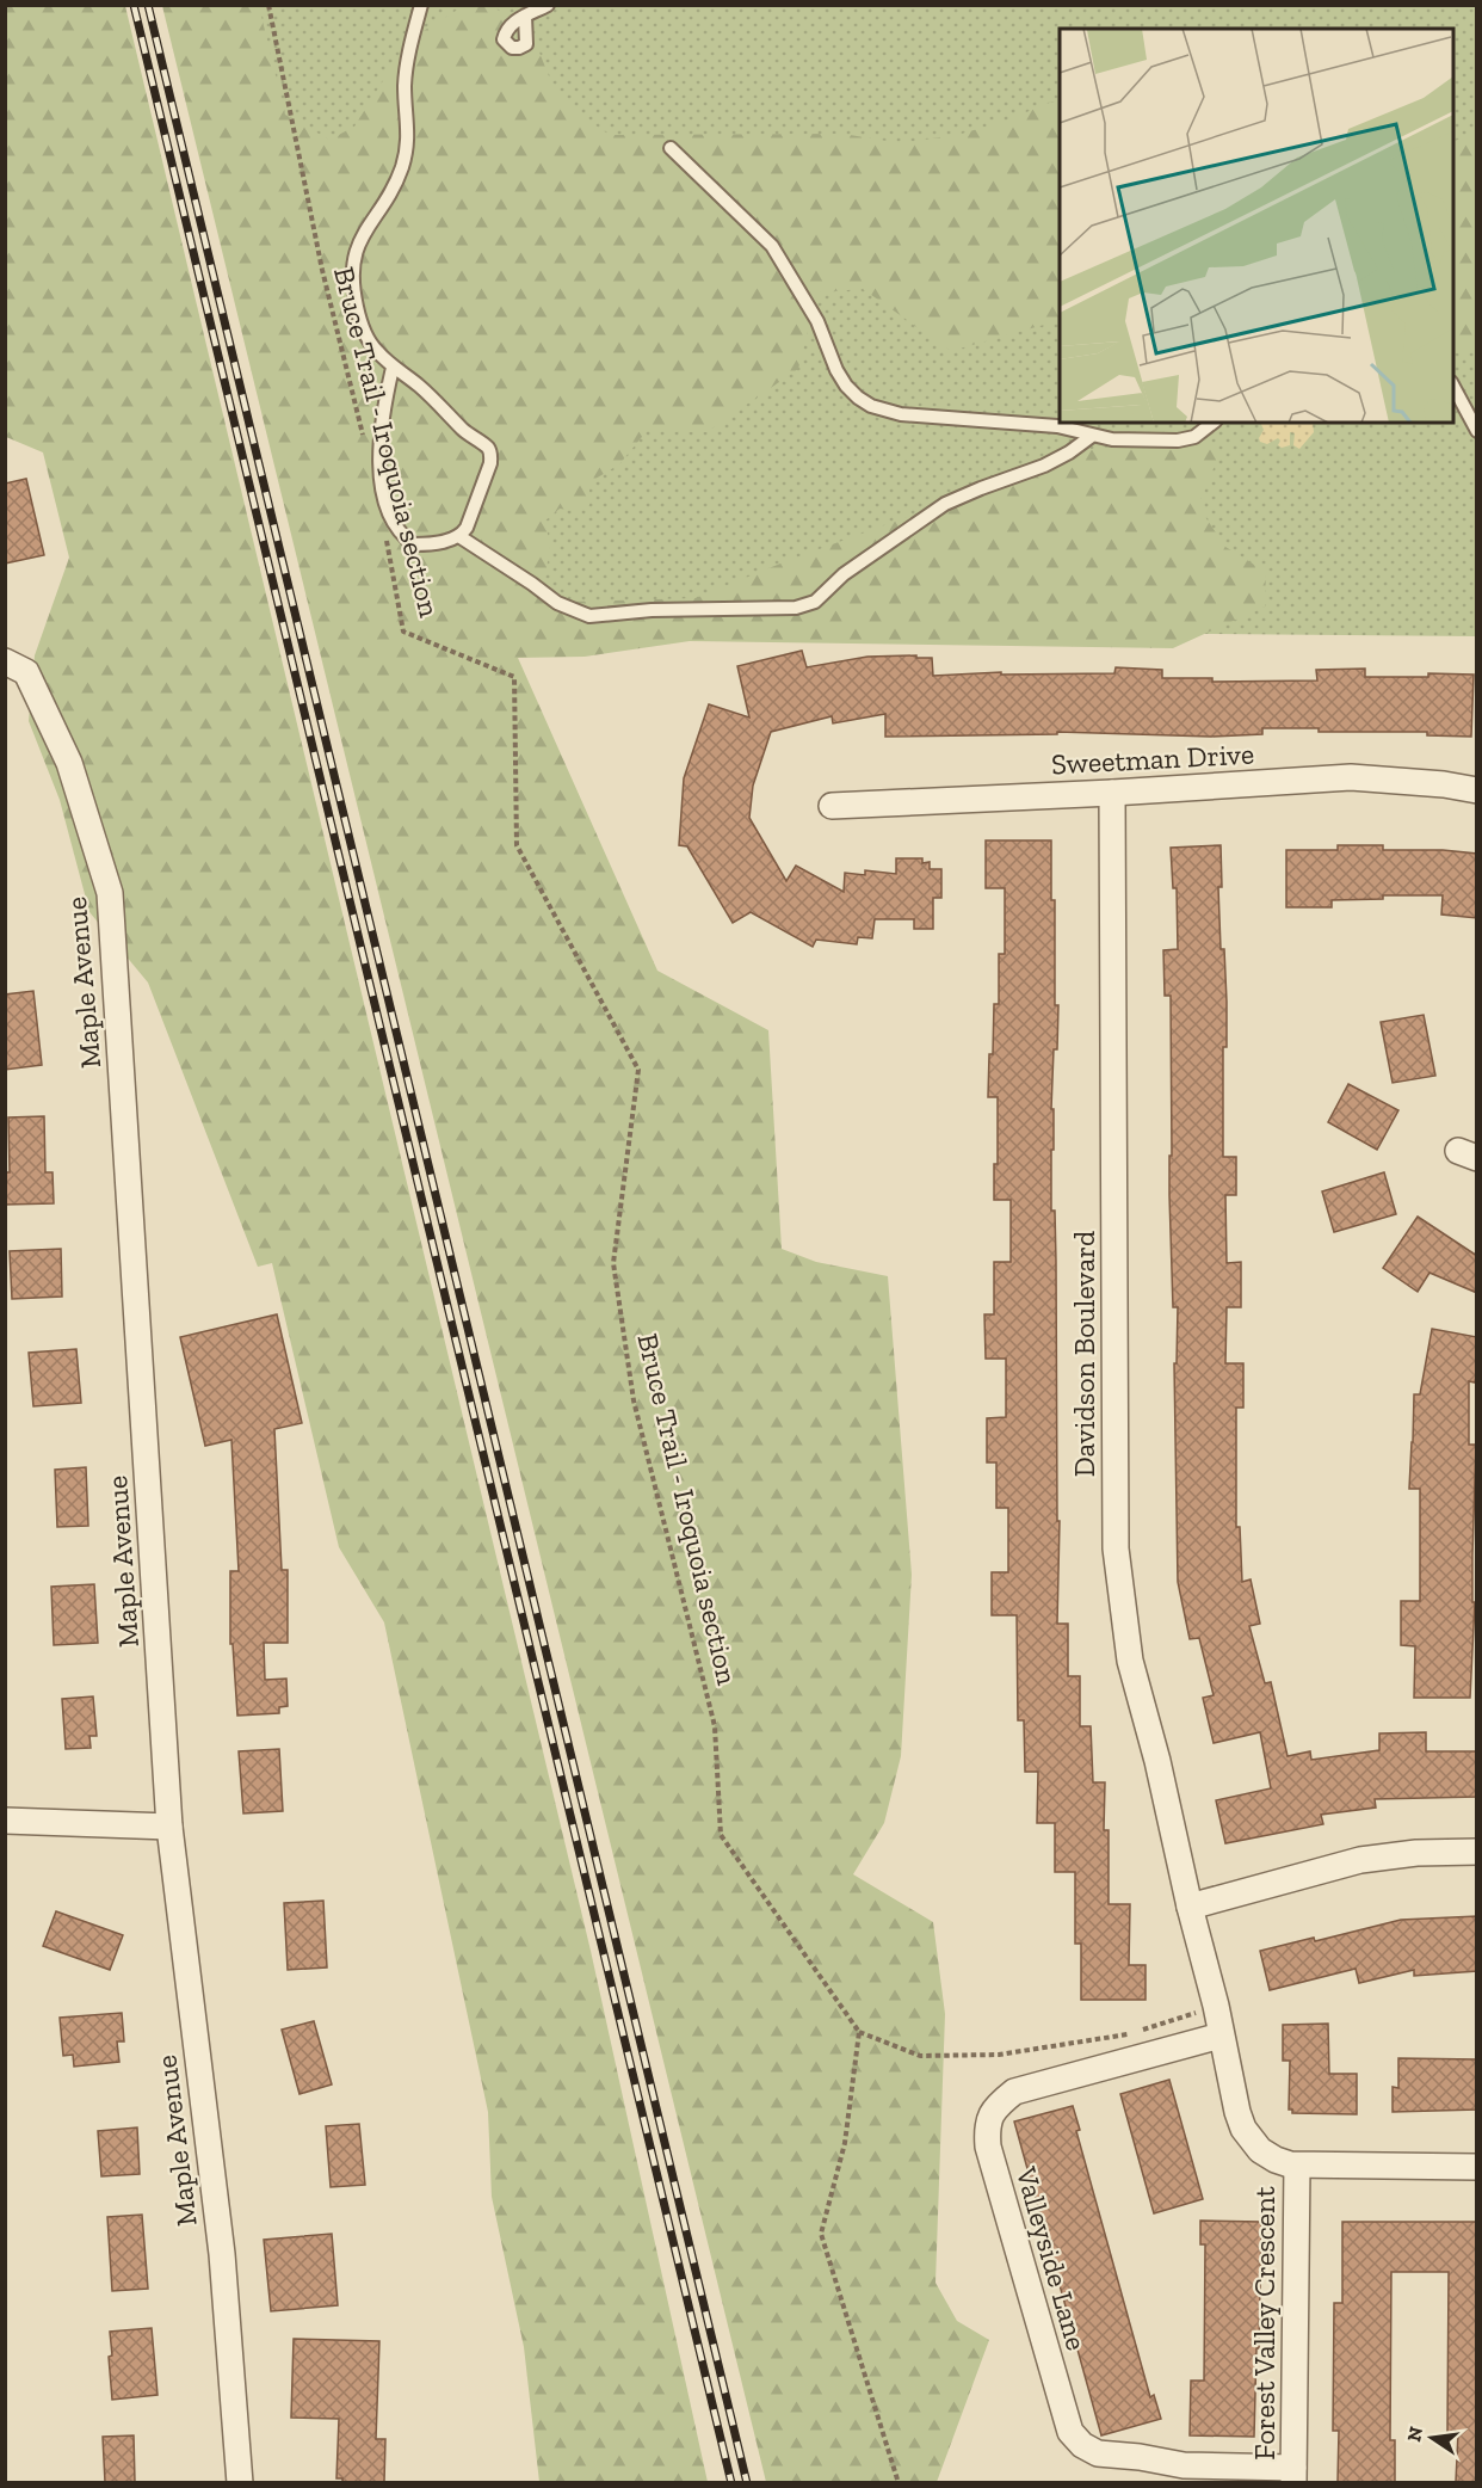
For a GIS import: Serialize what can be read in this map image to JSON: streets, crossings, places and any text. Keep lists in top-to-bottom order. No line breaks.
{"streets":{"street":["Sweetman Drive","Maple Avenue","Davidson Boulevard","Valleyside Lane","Forest Valley Crescent"],"path":["Bruce Trail - Iroquoia section"]},"crossings":[["Sweetman Drive","Davidson Boulevard"],["Davidson Boulevard","Valleyside Lane"],["Davidson Boulevard","Forest Valley Crescent"],["Valleyside Lane","Forest Valley Crescent"]],"north":"left"}
